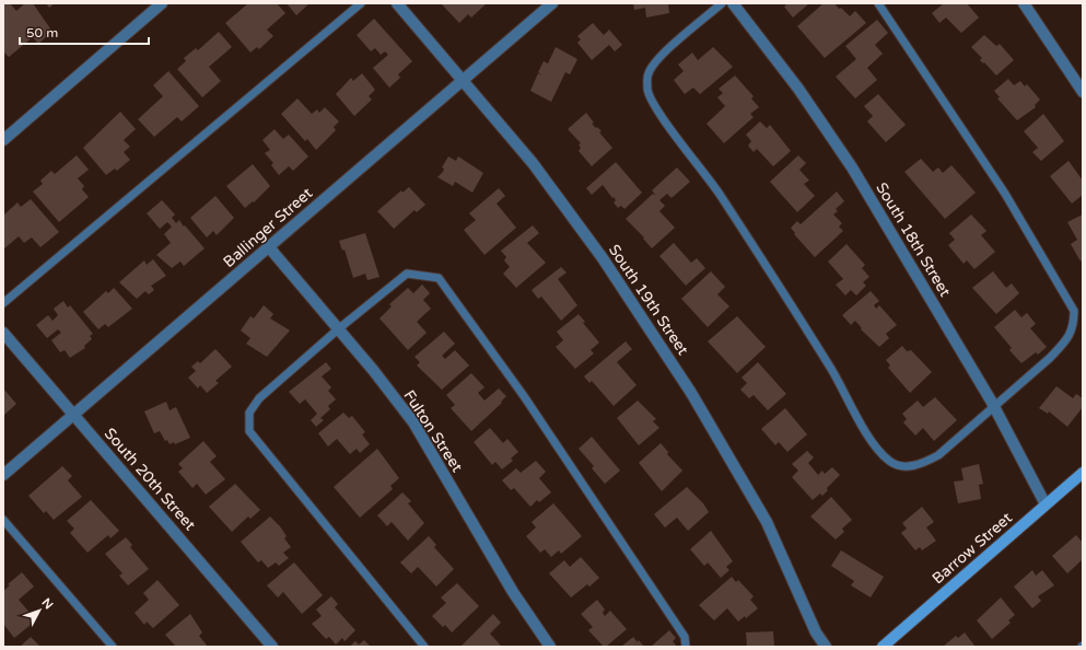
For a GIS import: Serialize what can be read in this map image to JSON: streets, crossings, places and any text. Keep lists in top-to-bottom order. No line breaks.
{"streets":{"main road":["Barrow Street"],"street":["Ballinger Street","South 18th Street","South 19th Street","Fulton Street","South 20th Street"]},"crossings":[["Ballinger Street","South 19th Street"],["Ballinger Street","Fulton Street"],["Ballinger Street","South 20th Street"],["South 18th Street","Barrow Street"]],"scale_bar":"50 m","north":"top right"}
